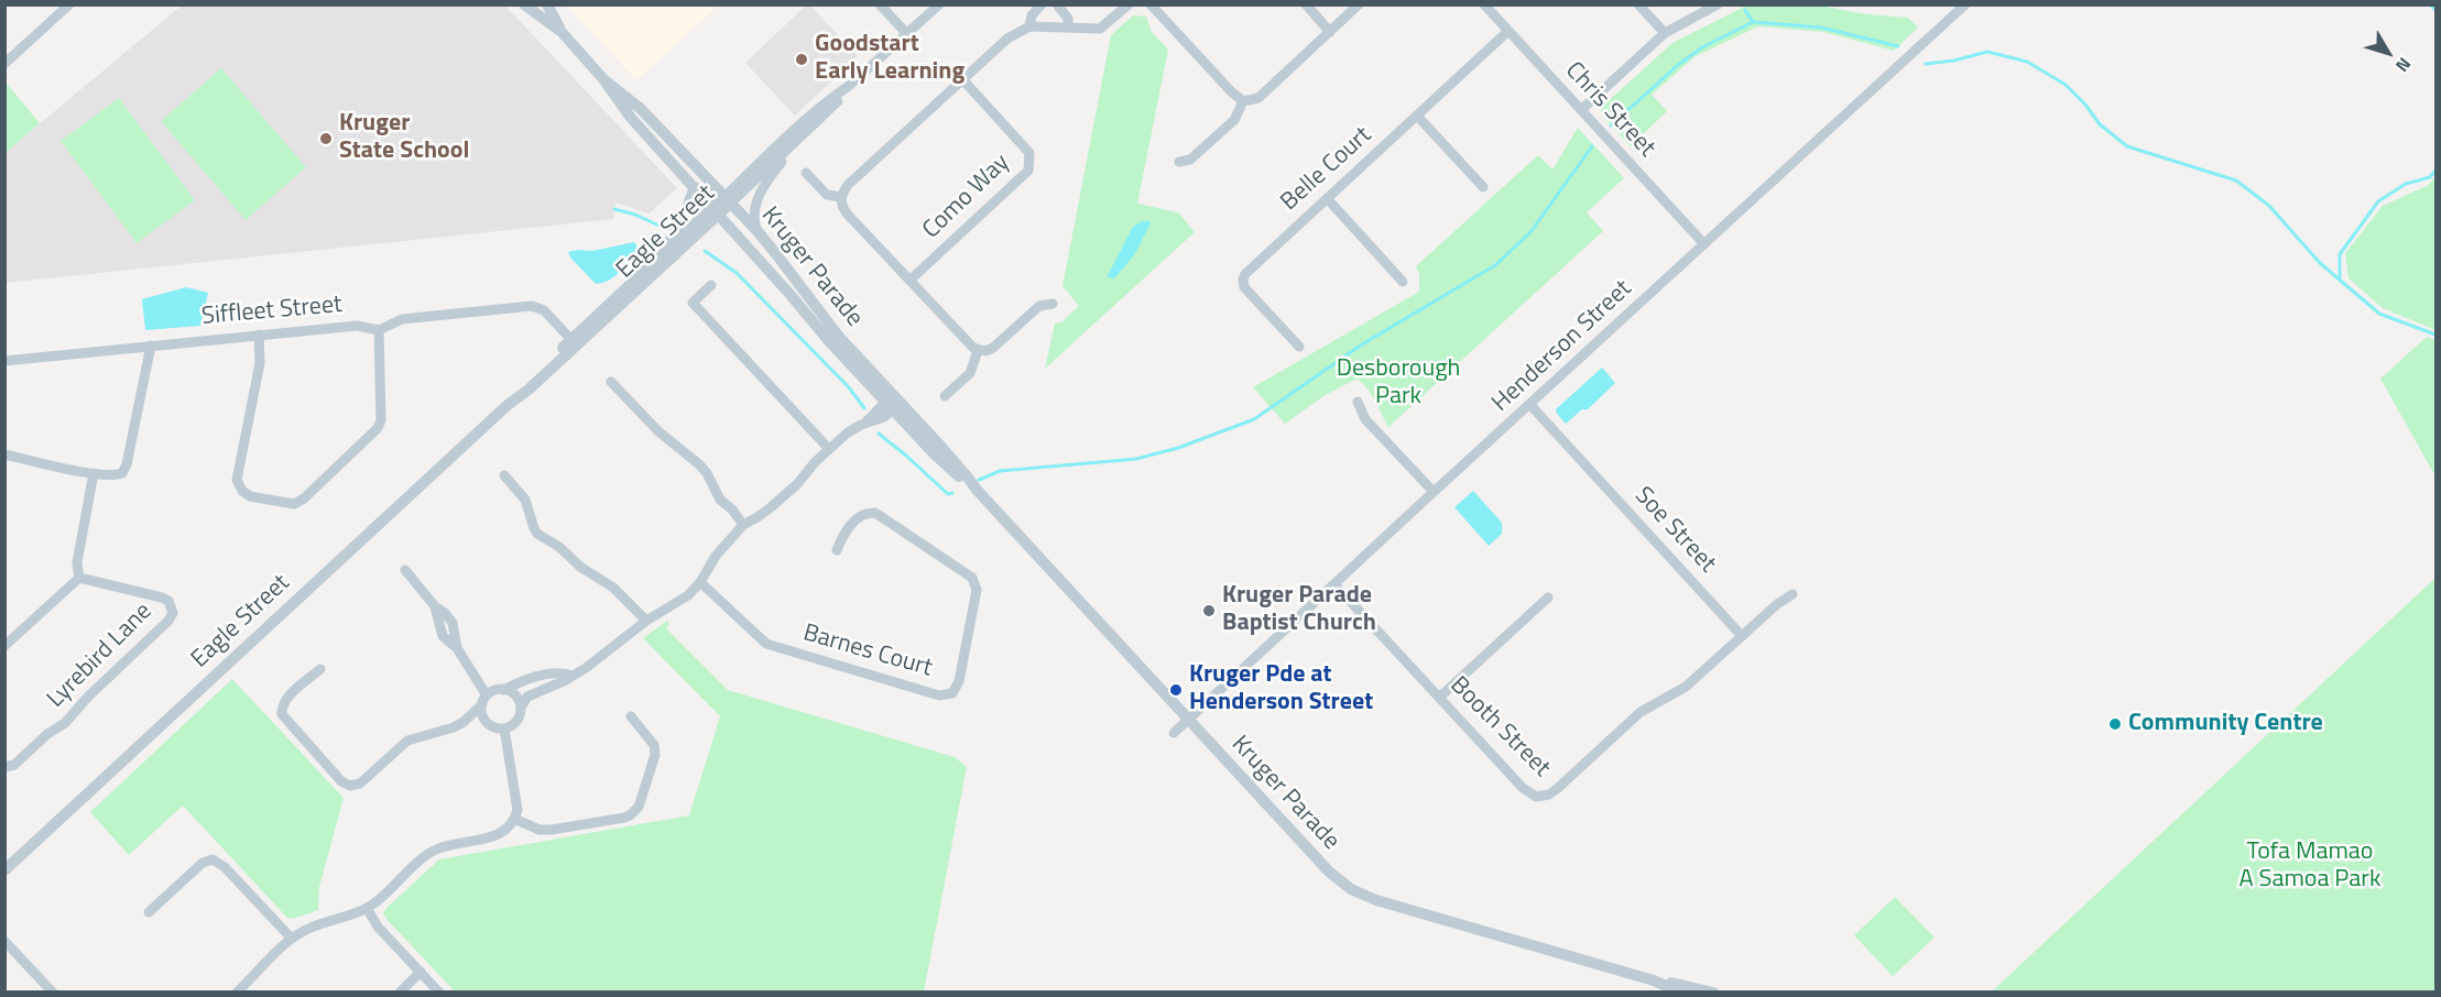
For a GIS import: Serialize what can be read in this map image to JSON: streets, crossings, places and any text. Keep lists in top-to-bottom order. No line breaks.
{"streets":{"street":["Chris Street","Belle Court","Como Way","Eagle Street","Kruger Parade","Siffleet Street","Henderson Street","Soe Street","Barnes Court","Lyrebird Lane","Booth Street"]},"crossings":[["Chris Street","Belle Court"],["Chris Street","Henderson Street"],["Eagle Street","Kruger Parade"],["Eagle Street","Siffleet Street"],["Kruger Parade","Henderson Street"],["Henderson Street","Soe Street"],["Henderson Street","Booth Street"],["Soe Street","Booth Street"]],"parks":["Desborough Park","Tofa Mamao A Samoa Park"],"places":["Goodstart Early Learning","Kruger State School","Kruger Parade Baptist Church","Kruger Pde at Henderson Street","Community Centre"],"north":"bottom right"}
